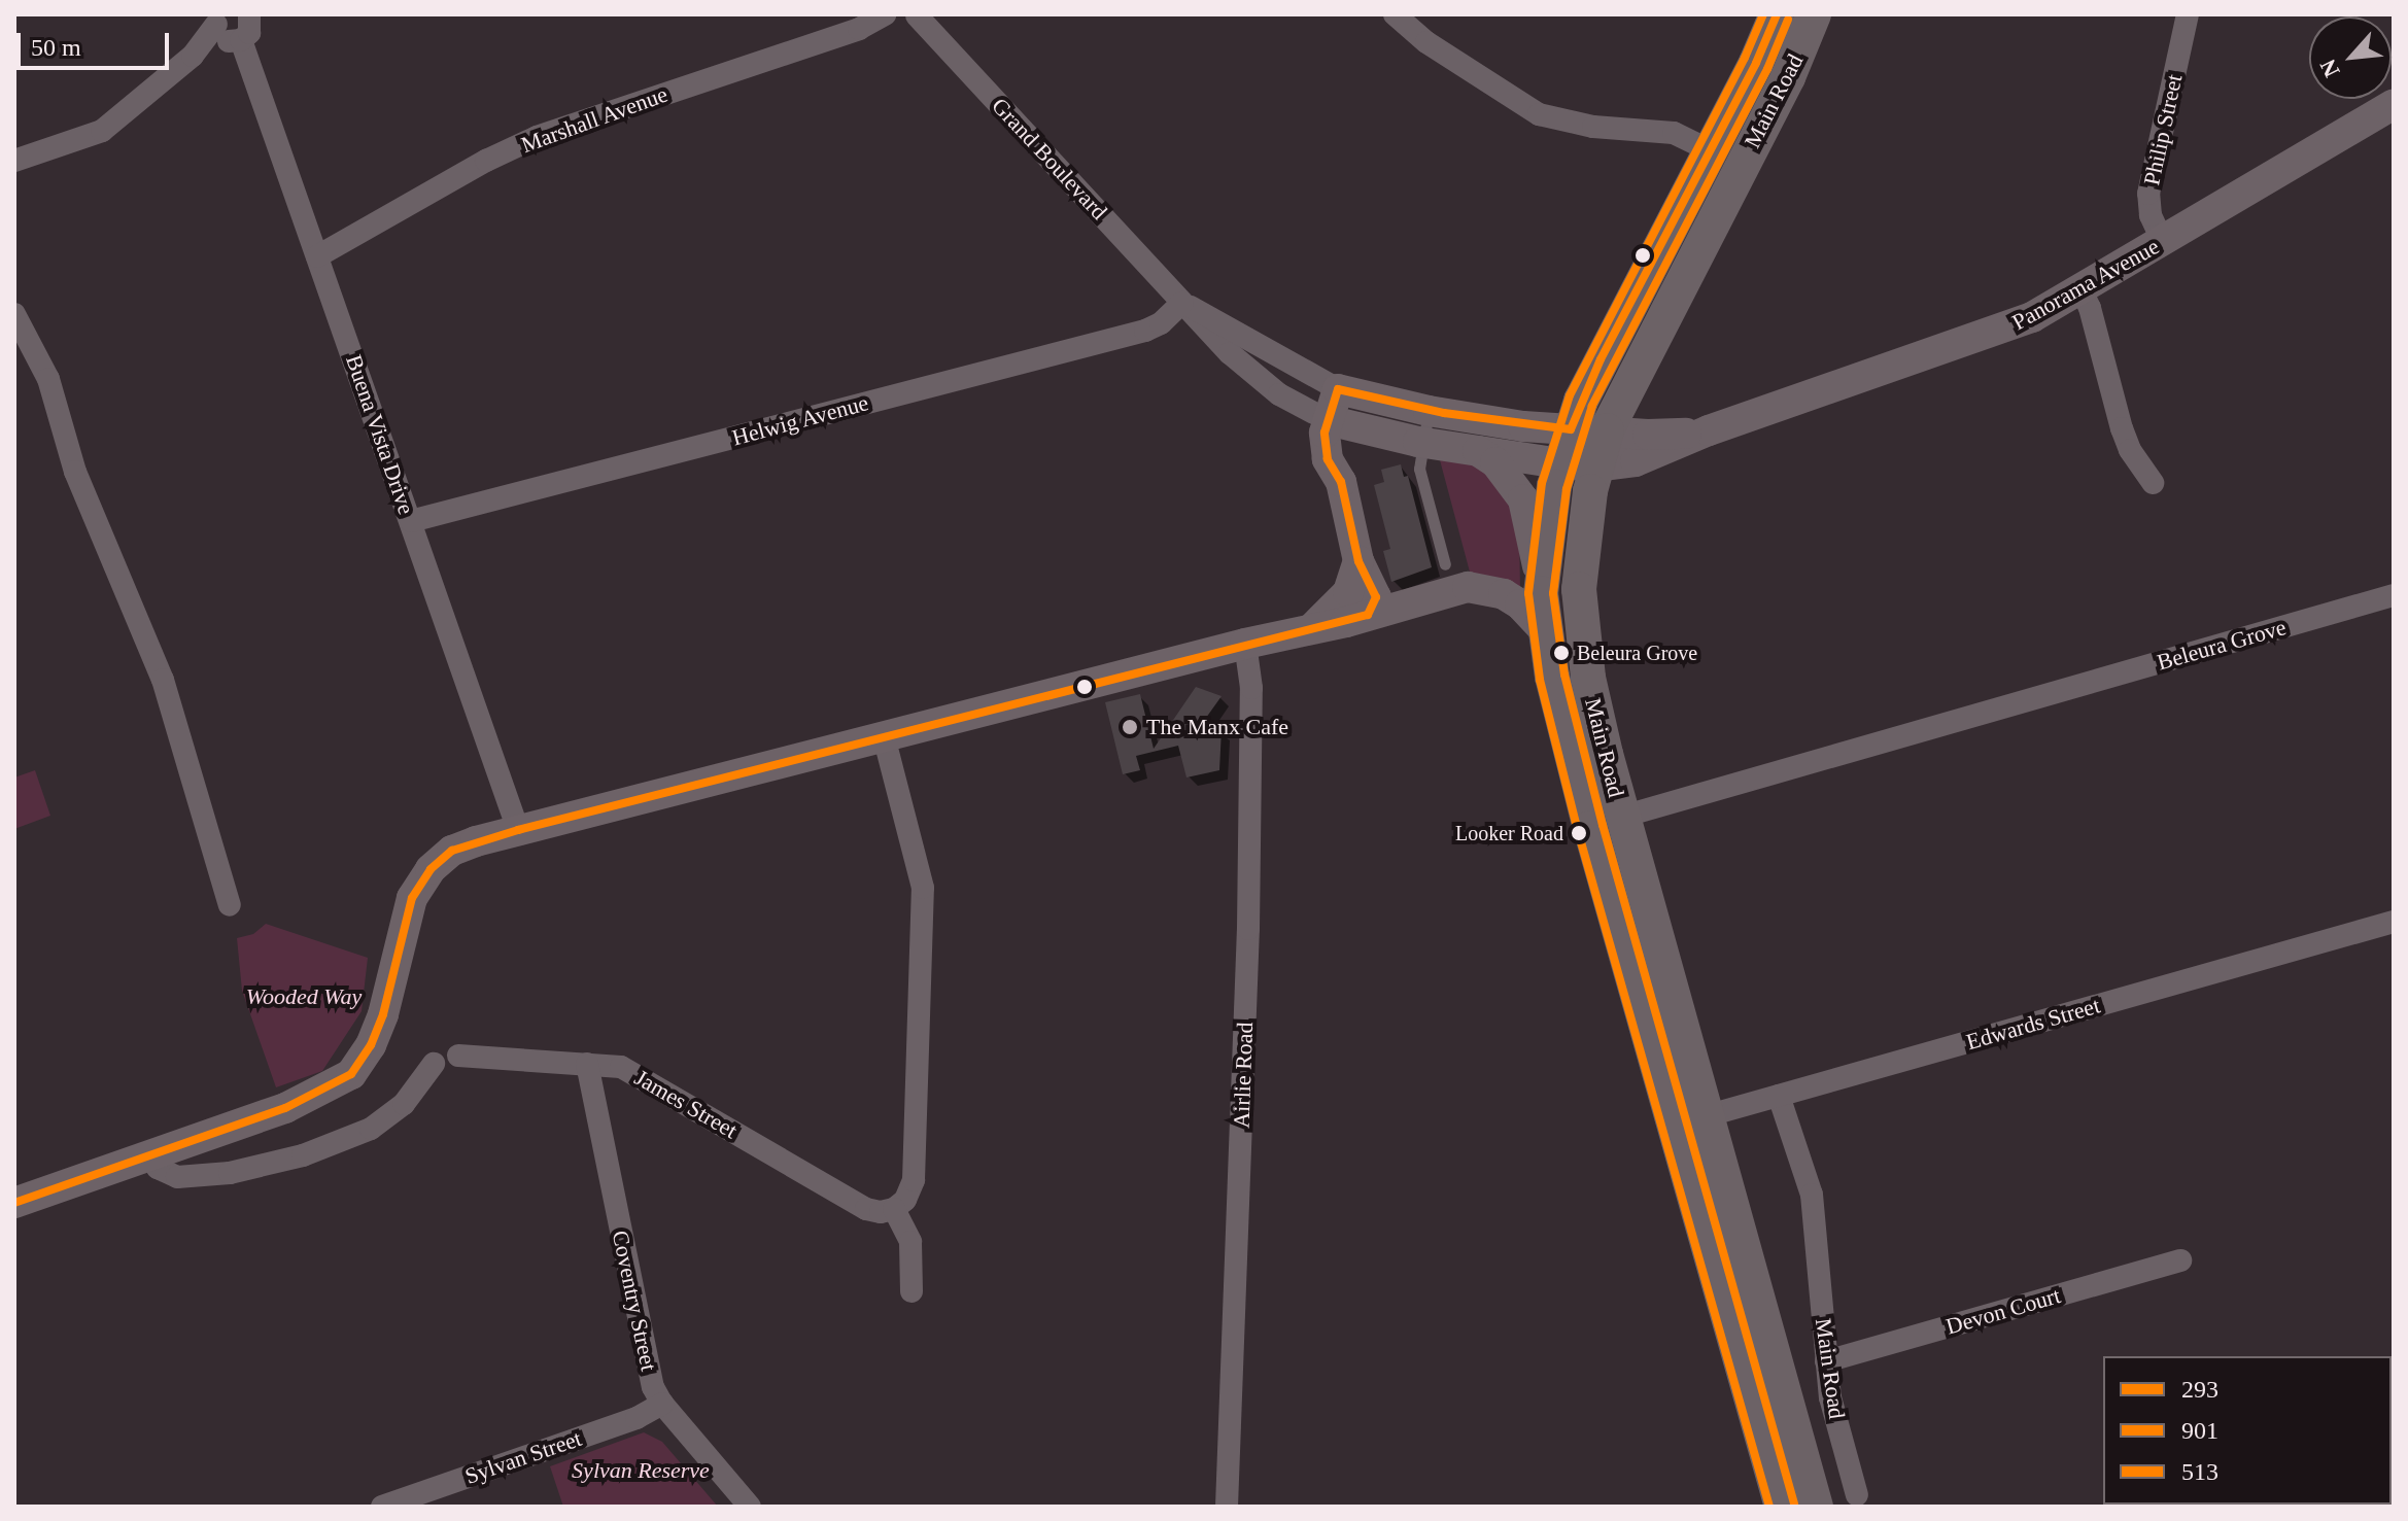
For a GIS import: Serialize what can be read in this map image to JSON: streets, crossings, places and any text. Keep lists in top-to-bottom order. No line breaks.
{"streets":{"main road":["Main Road"],"street":["Marshall Avenue","Philip Street","Grand Boulevard","Panorama Avenue","Helwig Avenue","Buena Vista Drive","Beleura Grove","Edwards Street","Airlie Road","James Street","Coventry Street","Devon Court","Sylvan Street"]},"crossings":[["Main Road","Grand Boulevard"],["Main Road","Panorama Avenue"],["Main Road","Beleura Grove"],["Main Road","Edwards Street"],["Main Road","Devon Court"],["Marshall Avenue","Grand Boulevard"],["Marshall Avenue","Buena Vista Drive"],["Philip Street","Panorama Avenue"],["Grand Boulevard","Panorama Avenue"],["Grand Boulevard","Helwig Avenue"],["Helwig Avenue","Buena Vista Drive"],["James Street","Coventry Street"],["Coventry Street","Sylvan Street"]],"parks":["Wooded Way","Sylvan Reserve"],"places":["Beleura Grove","The Manx Cafe","Looker Road"],"lines":["transit line 293","transit line 901","transit line 513"],"legend":["293","901","513"],"scale_bar":"50 m","north":"bottom left"}
